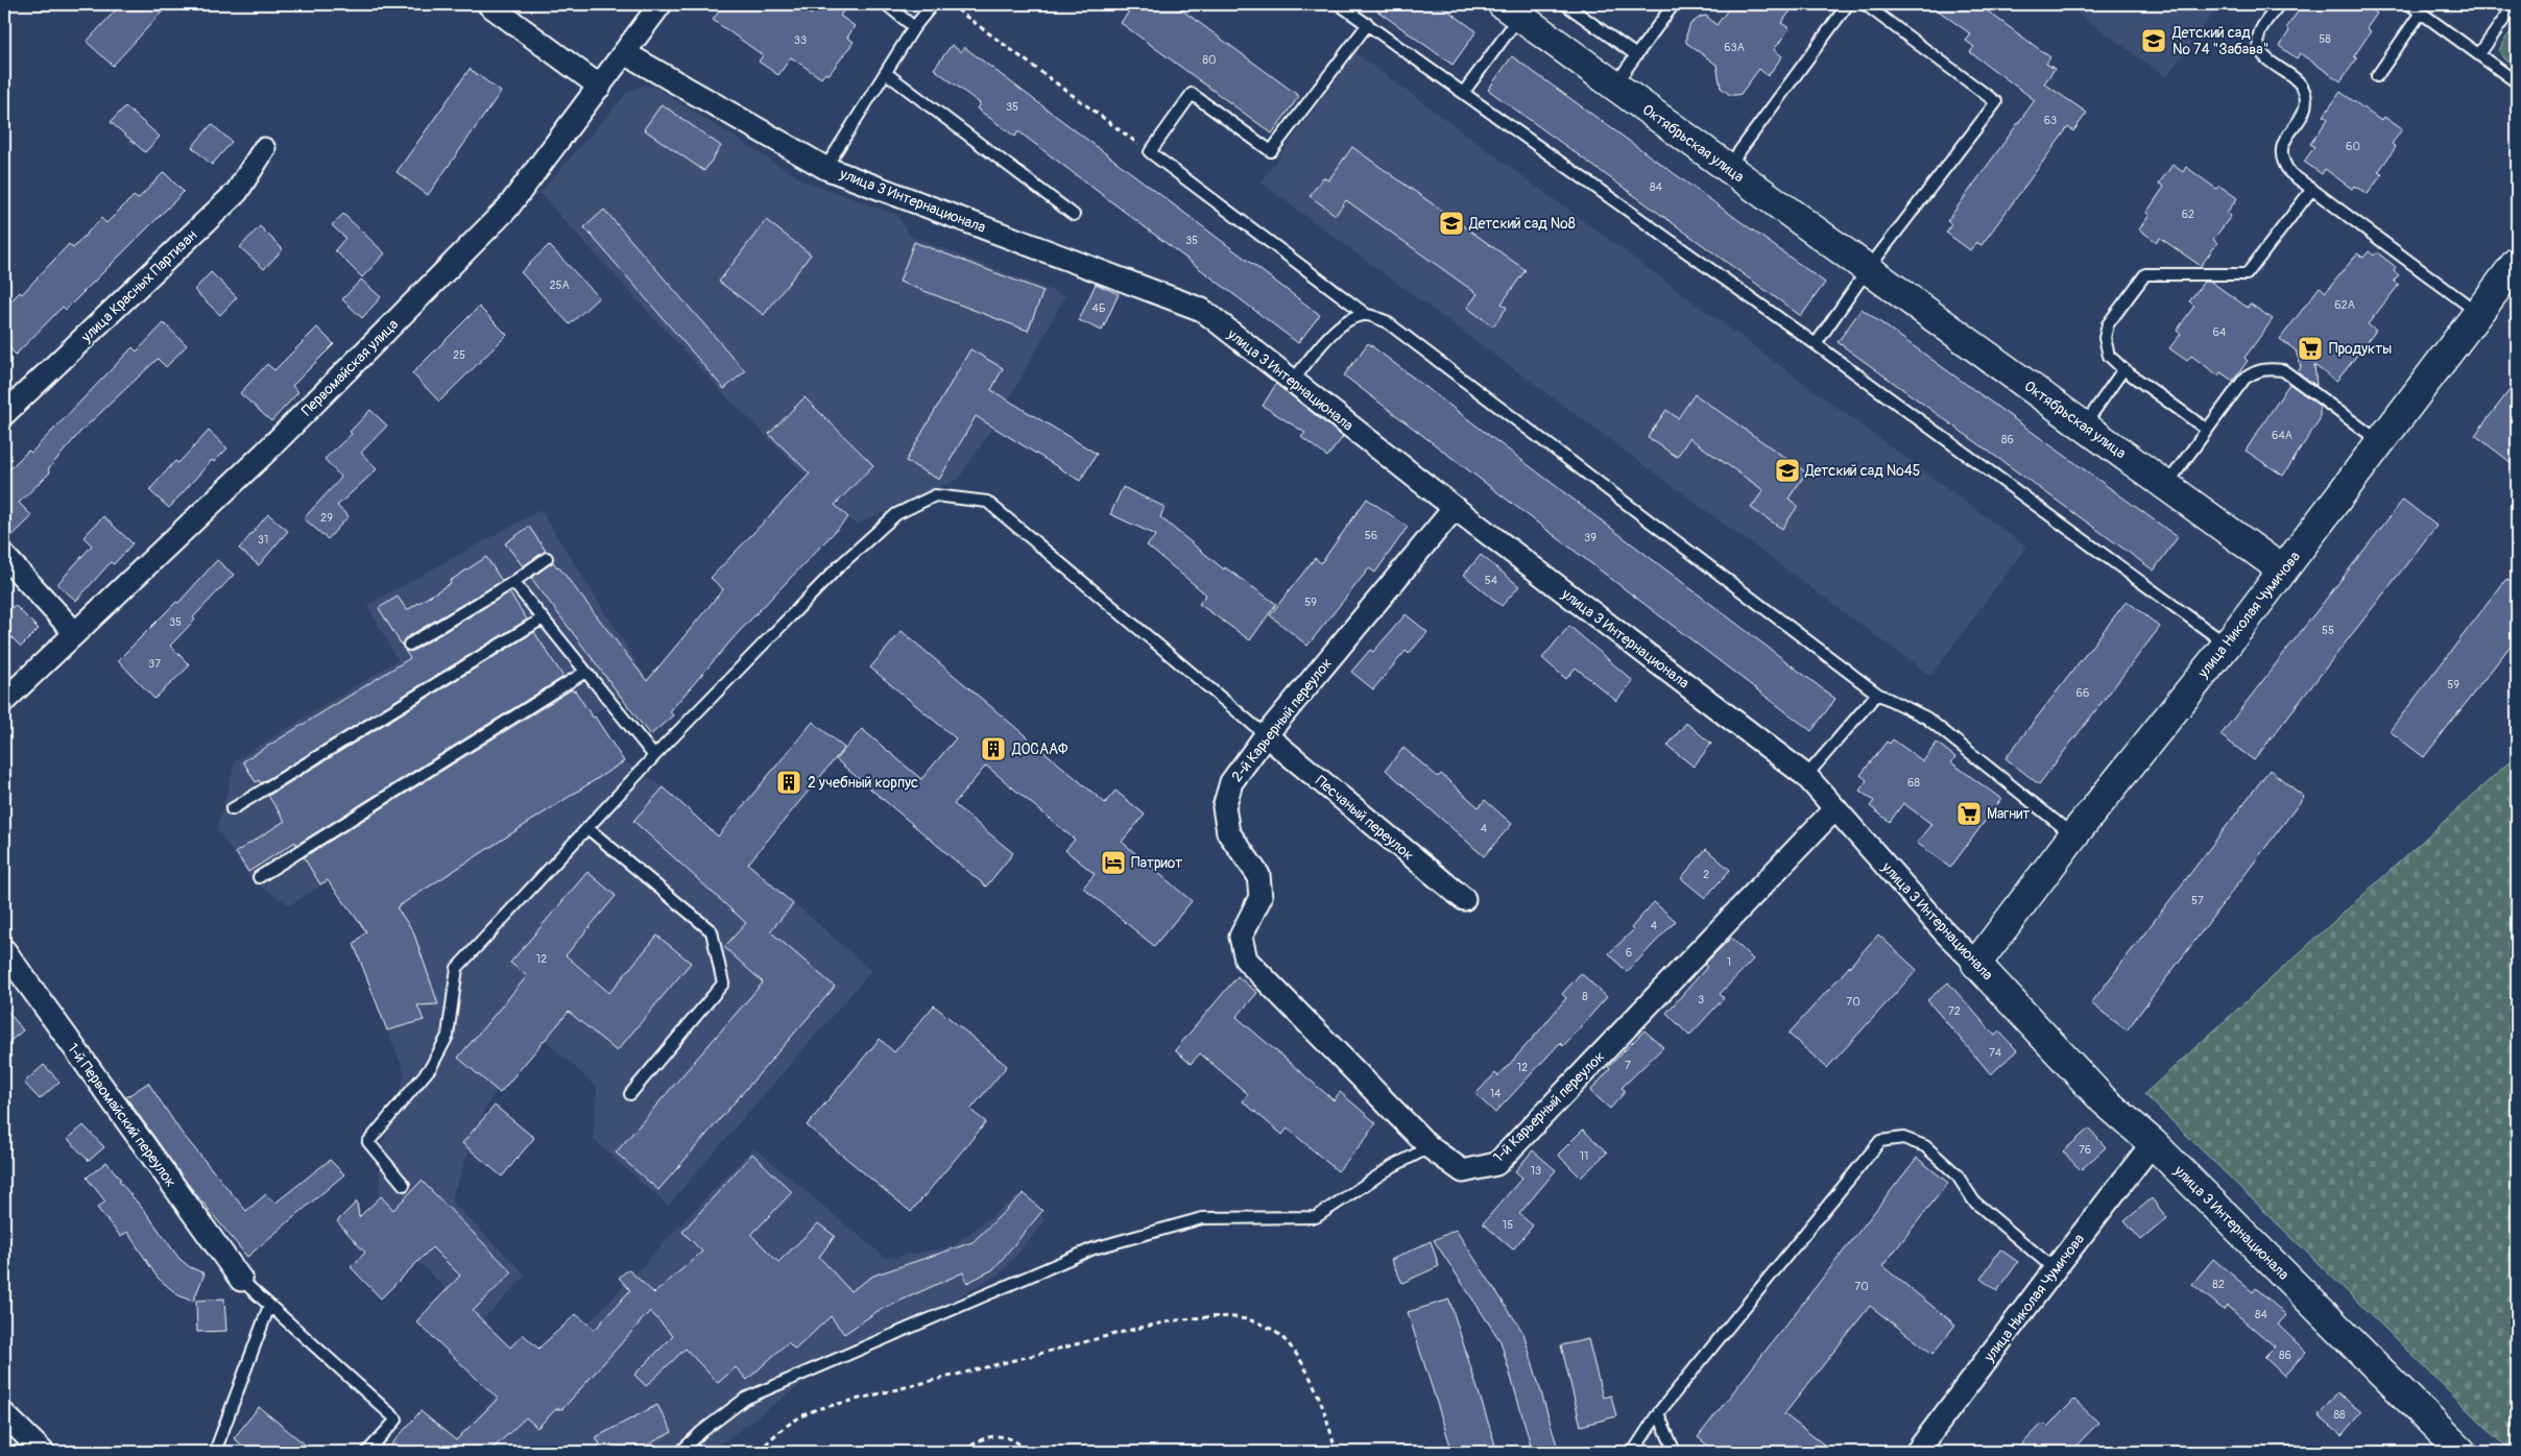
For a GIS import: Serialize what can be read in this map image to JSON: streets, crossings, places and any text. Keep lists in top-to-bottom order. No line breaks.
{"streets":{"street":["Октябрьская улица","улица 3 Интернационала","улица Красных Партизан","Первомайская улица","улица Николая Чумичова","2-й Карьерный переулок","Песчаный переулок","1-й Карьерный переулок","1-й Первомайский переулок"]},"crossings":[["Октябрьская улица","улица Николая Чумичова"],["улица 3 Интернационала","Первомайская улица"],["улица 3 Интернационала","улица Николая Чумичова"],["улица 3 Интернационала","2-й Карьерный переулок"],["улица 3 Интернационала","1-й Карьерный переулок"],["2-й Карьерный переулок","Песчаный переулок"],["2-й Карьерный переулок","1-й Карьерный переулок"]],"places":{"school or university":["Детский сад № 74 \"Забава\"","Детский сад №8","Детский сад №45"],"supermarket":["Продукты","Магнит"],"building":["ДОСААФ","2 учебный корпус"],"hotel":["Патриот"]},"house_numbers":["58","33","63А","80","35","63","60","84","62","35","25А","62А","4Б","64","25","64А","86","29","56","39","31","54","59","35","55","37","59","66","68","4","2","57","4","6","12","1","8","3","70","72","74","7","12","14","76","11","13","15","82","70","84","86","88"]}
